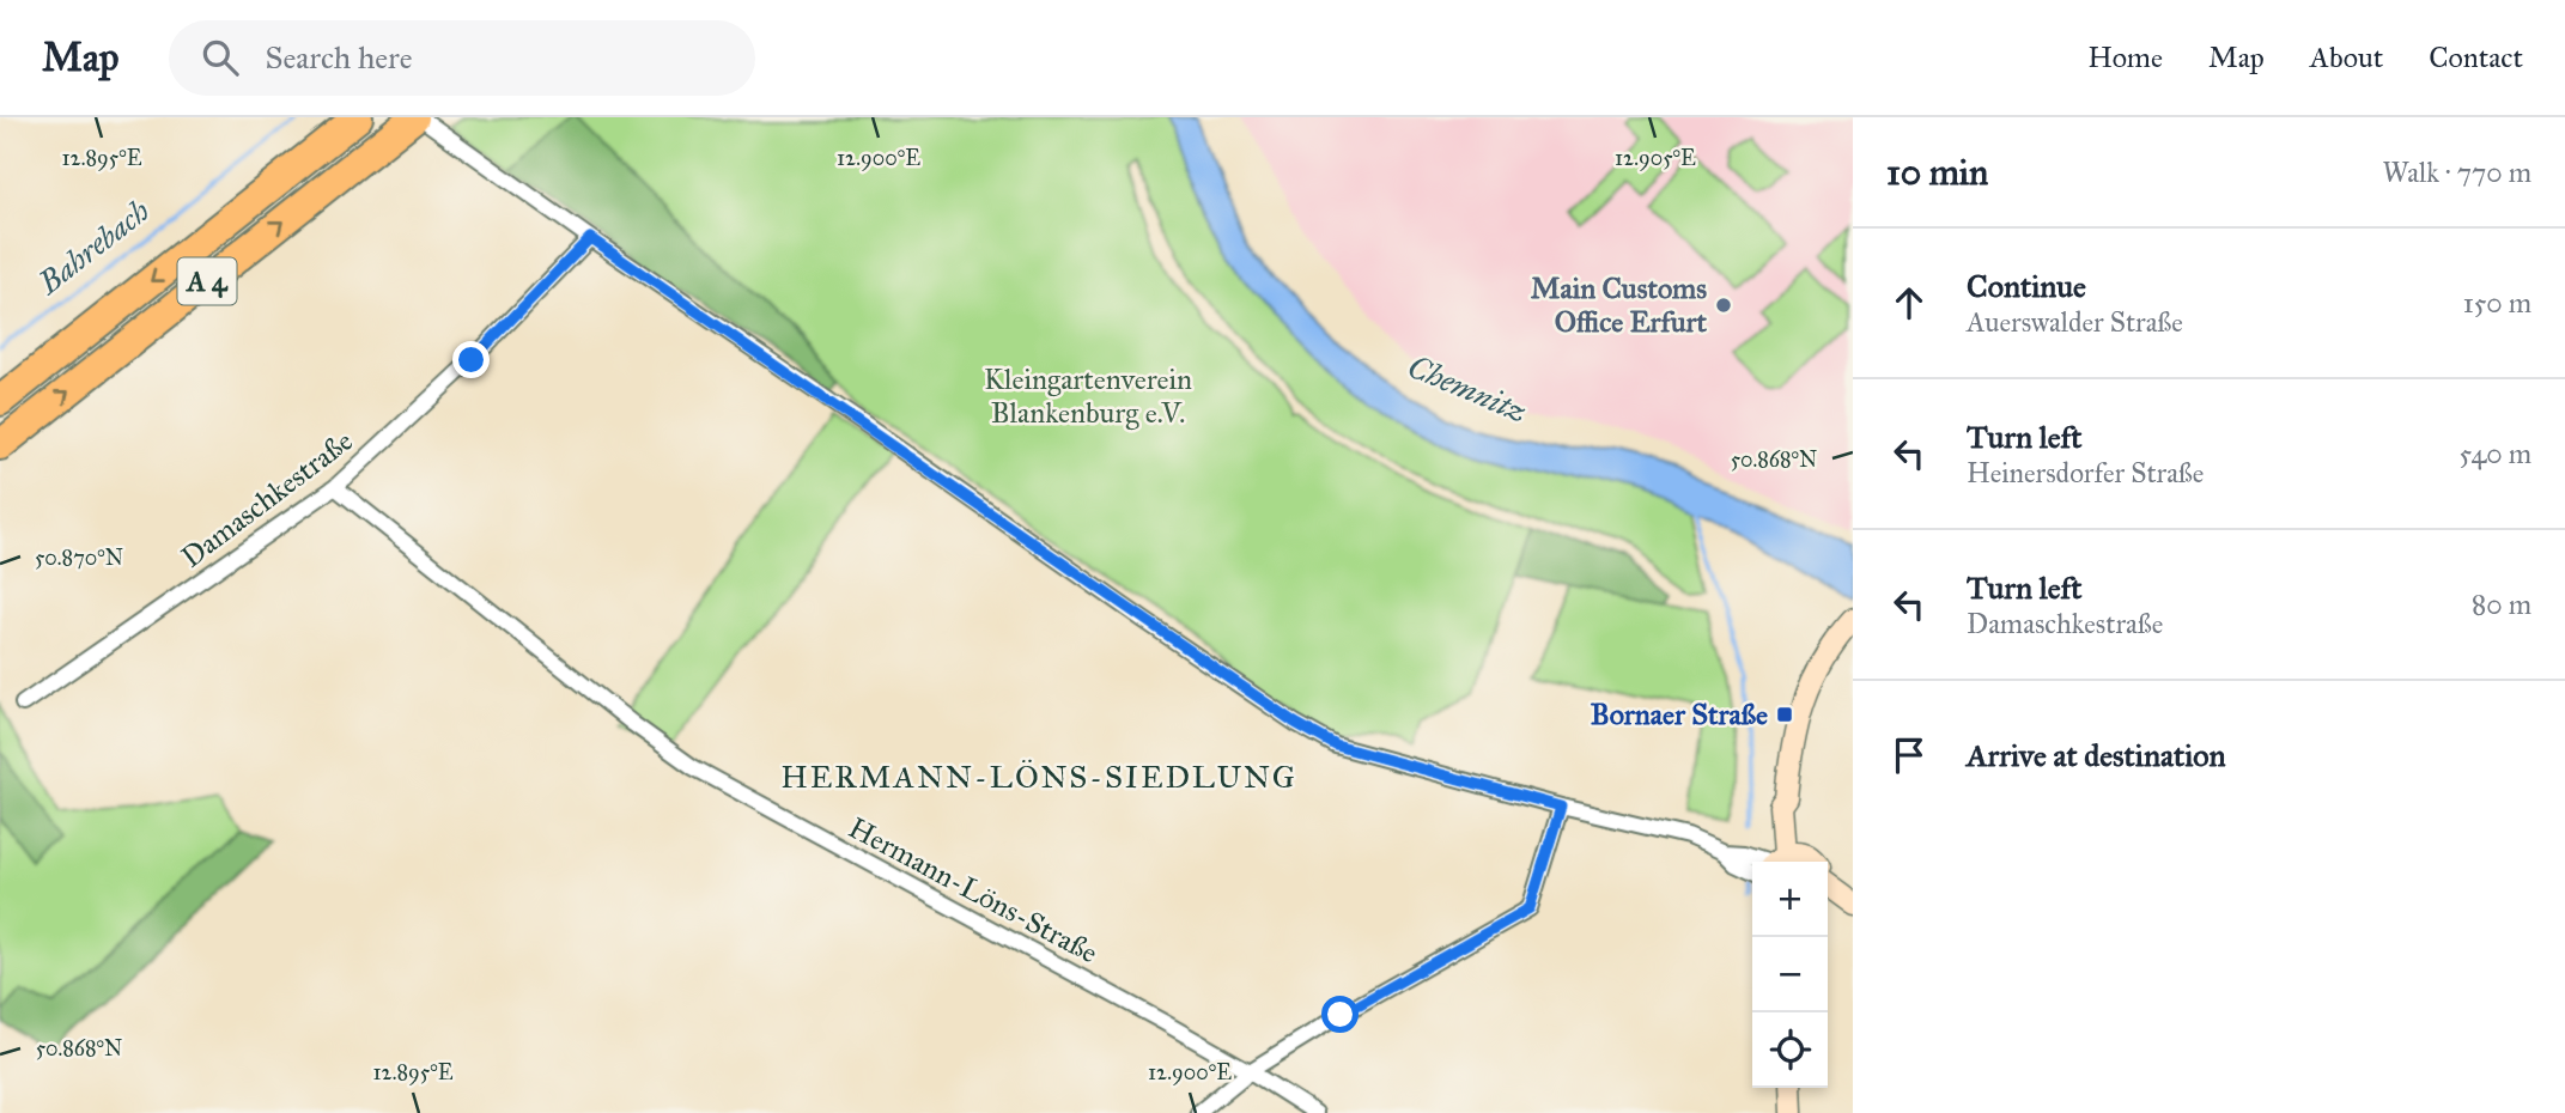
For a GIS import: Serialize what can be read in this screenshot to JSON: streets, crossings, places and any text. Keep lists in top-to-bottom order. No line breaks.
{"streets":{"highway":["A 4"],"street":["Damaschkestraße","Hermann-Löns-Straße"]},"crossings":[["Damaschkestraße","Hermann-Löns-Straße"]],"districts":["HERMANN-LÖNS-SIEDLUNG"],"water":["Bahrebach","Chemnitz"],"parks":["Kleingartenverein Blankenburg e.V."],"places":{"other":["Main Customs Office Erfurt"],"transit":["Bornaer Straße"]},"page":{"header":"Map","search":"Search here","nav":["Home","Map","About","Contact"],"heading":["10 min","Walk · 770 m"],"list":[["Continue","Auerswalder Straße","150 m"],["Turn left","Heinersdorfer Straße","540 m"],["Turn left","Damaschkestraße","80 m"],"Arrive at destination"],"map_buttons":["+","−"]},"coordinates":["12.895°E","12.900°E","12.905°E","50.868°N","50.870°N"]}
